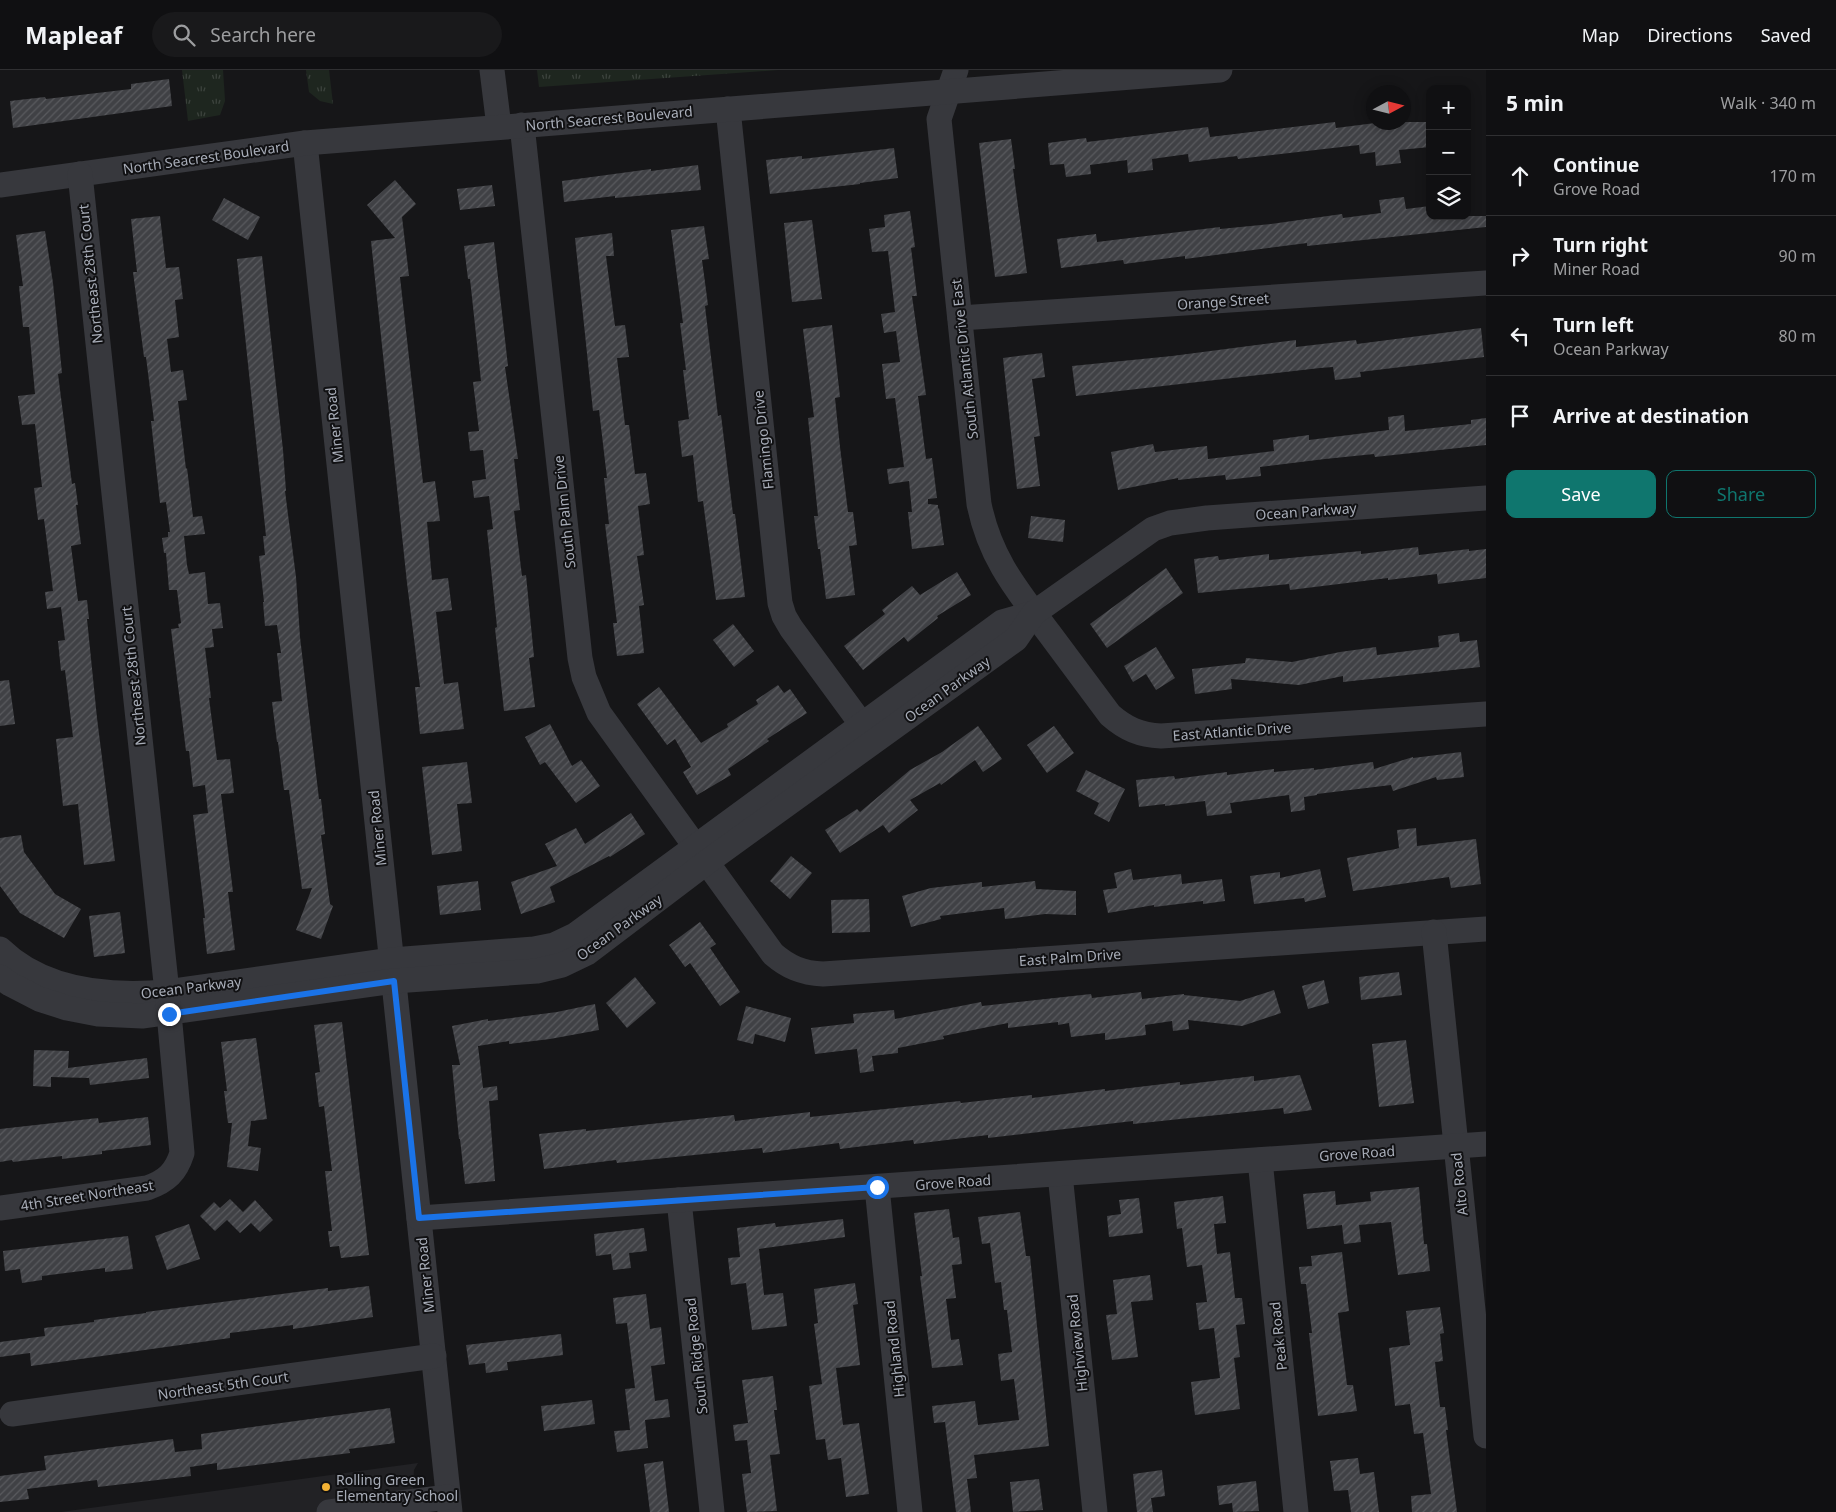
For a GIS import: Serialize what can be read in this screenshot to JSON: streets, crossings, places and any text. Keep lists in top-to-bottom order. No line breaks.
{"streets":{"street":["North Seacrest Boulevard","Northeast 28th Court","Orange Street","South Atlantic Drive East","Miner Road","Flamingo Drive","Ocean Parkway","South Palm Drive","East Atlantic Drive","East Palm Drive","Grove Road","Alto Road","4th Street Northeast","Peak Road","Highview Road","Highland Road","South Ridge Road","Northeast 5th Court"]},"crossings":[["North Seacrest Boulevard","Northeast 28th Court"],["North Seacrest Boulevard","South Atlantic Drive East"],["North Seacrest Boulevard","Miner Road"],["North Seacrest Boulevard","Flamingo Drive"],["North Seacrest Boulevard","South Palm Drive"],["Northeast 28th Court","Ocean Parkway"],["Northeast 28th Court","4th Street Northeast"],["Orange Street","South Atlantic Drive East"],["South Atlantic Drive East","Ocean Parkway"],["South Atlantic Drive East","East Atlantic Drive"],["Miner Road","Ocean Parkway"],["Miner Road","Grove Road"],["Miner Road","Northeast 5th Court"],["Flamingo Drive","Ocean Parkway"],["Ocean Parkway","South Palm Drive"],["Ocean Parkway","East Atlantic Drive"],["Ocean Parkway","East Palm Drive"],["South Palm Drive","East Palm Drive"],["East Palm Drive","Alto Road"],["Grove Road","Alto Road"],["Grove Road","Peak Road"],["Grove Road","Highview Road"],["Grove Road","Highland Road"],["Grove Road","South Ridge Road"]],"places":["Rolling Green Elementary School"],"north":"right","page":{"header":"Mapleaf","search":"Search here","nav":["Map","Directions","Saved"],"heading":["5 min","Walk · 340 m"],"map_buttons":["+","−"],"list":[["Continue","Grove Road","170 m"],["Turn right","Miner Road","90 m"],["Turn left","Ocean Parkway","80 m"],"Arrive at destination"],"buttons":["Save","Share"]}}
